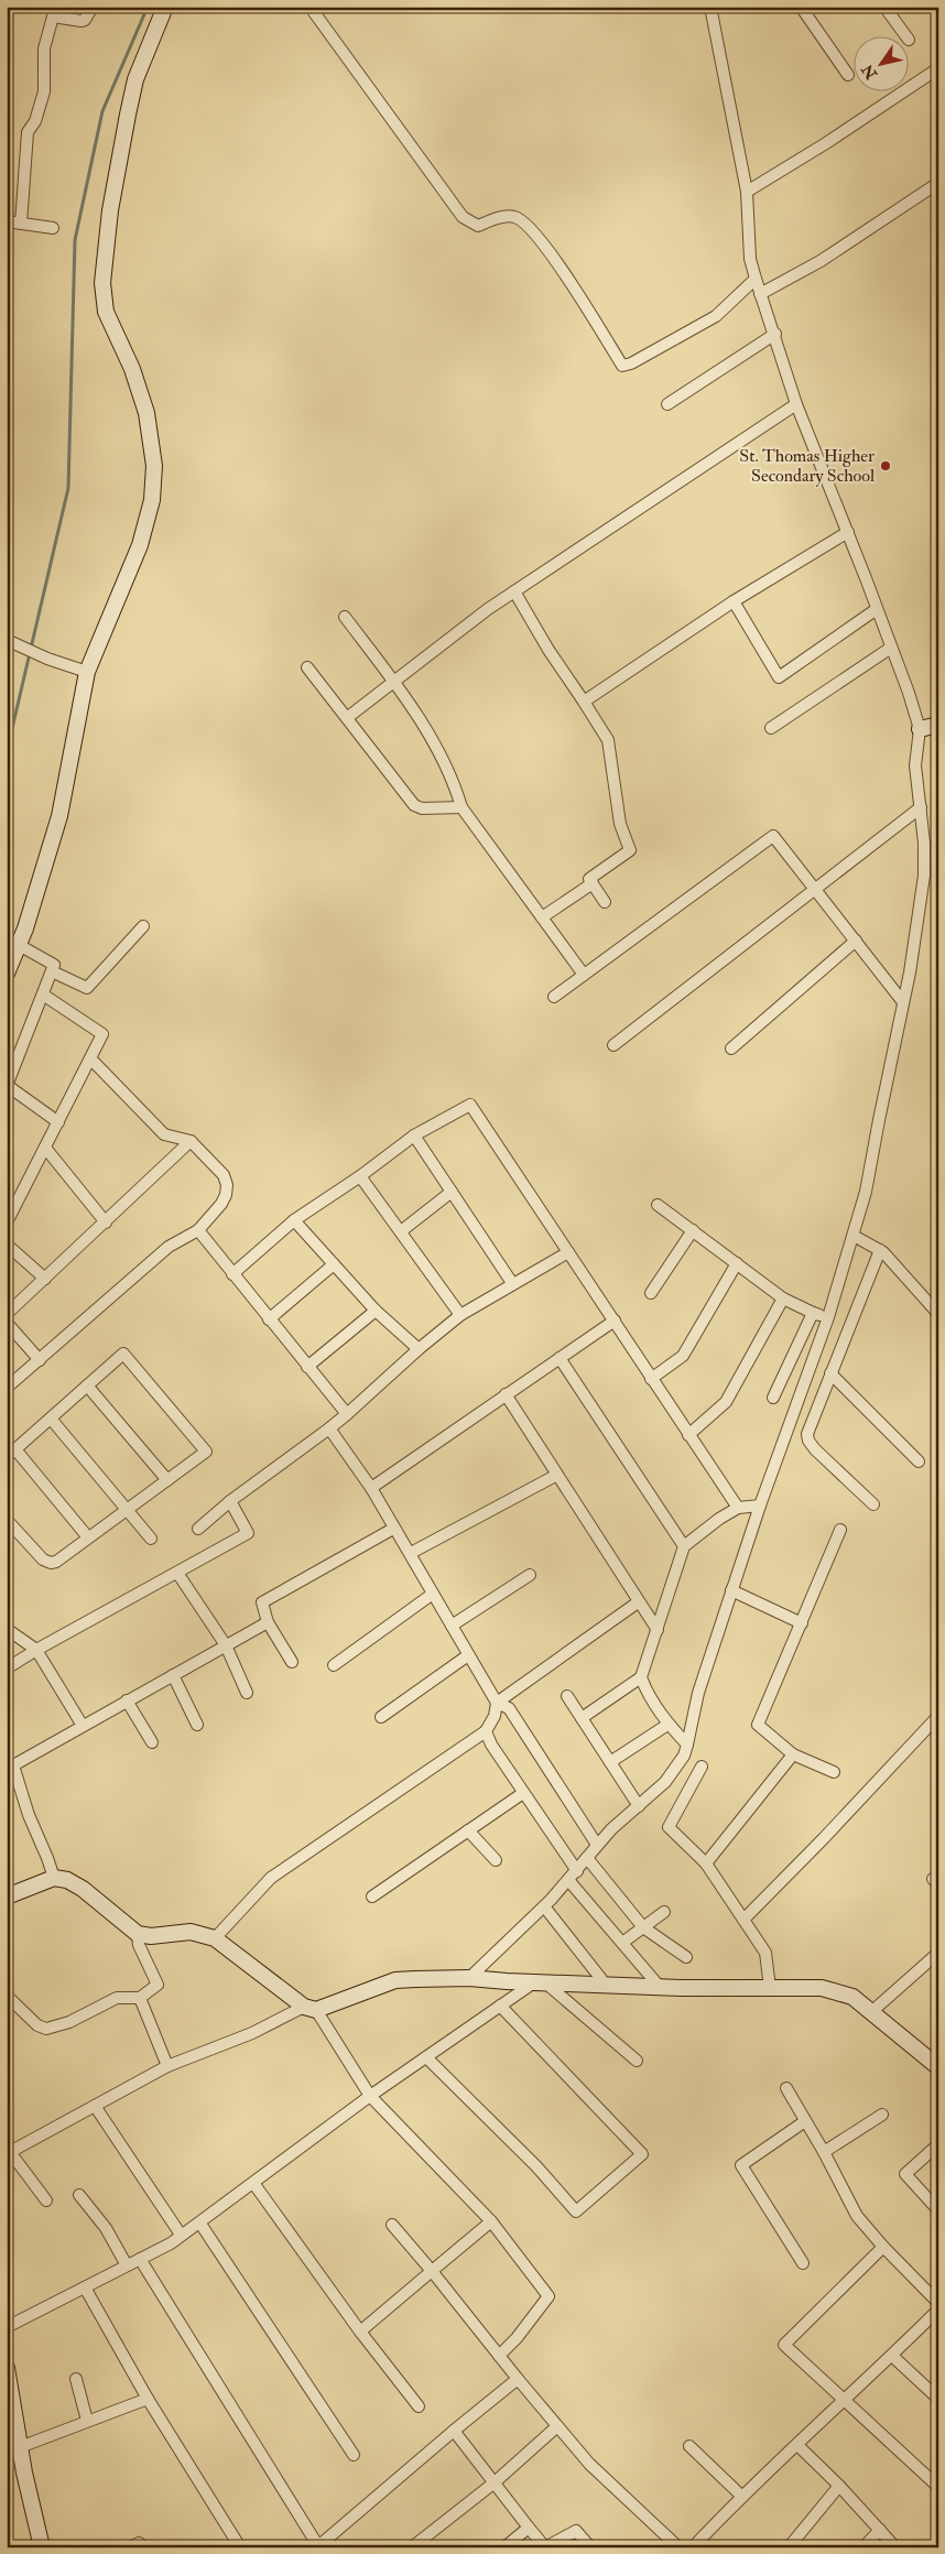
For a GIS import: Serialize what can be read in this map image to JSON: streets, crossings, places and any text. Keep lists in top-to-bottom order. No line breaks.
{"places":["St. Thomas Higher Secondary School"],"north":"bottom left"}
